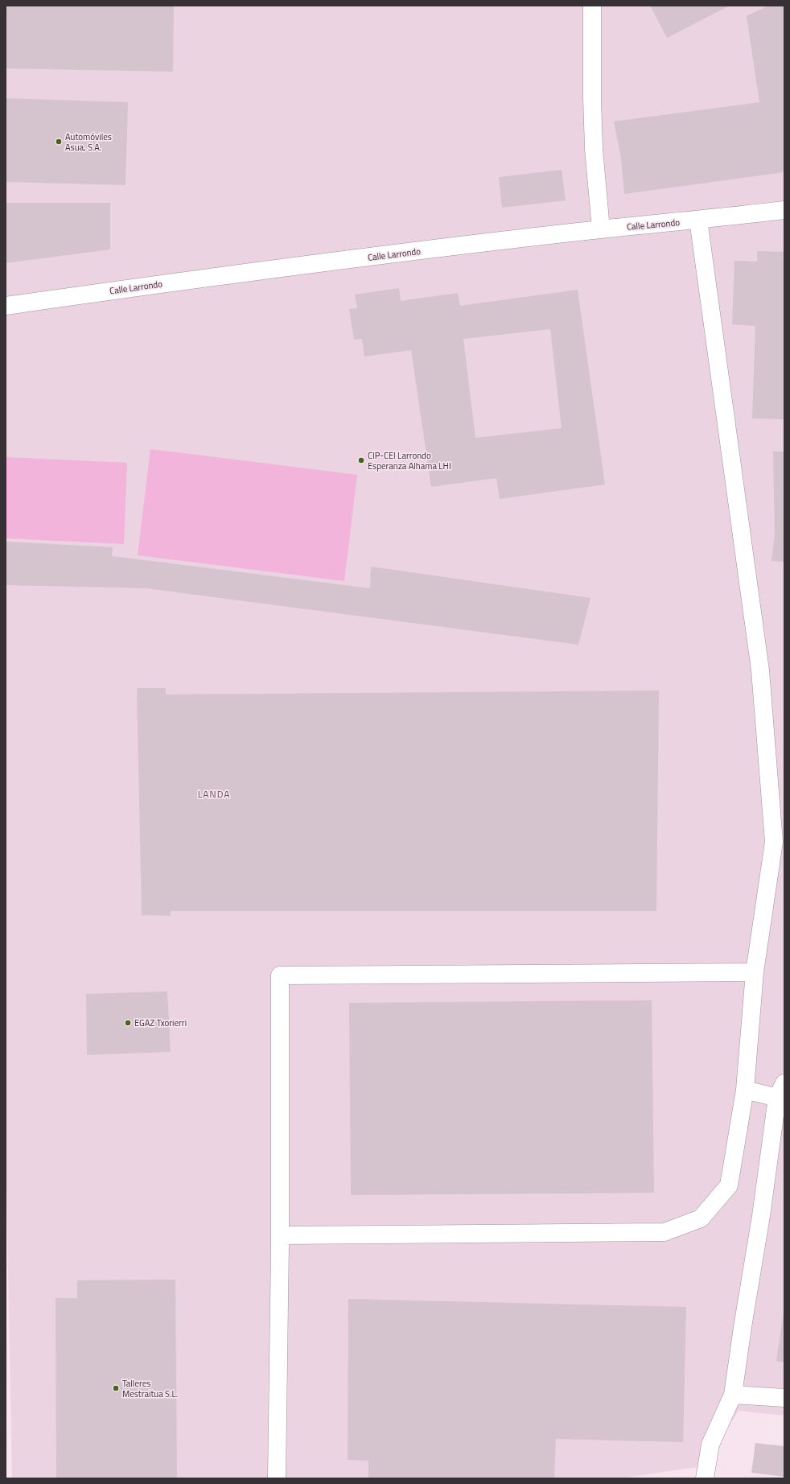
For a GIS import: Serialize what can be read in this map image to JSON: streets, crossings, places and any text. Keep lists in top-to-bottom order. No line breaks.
{"streets":{"street":["Calle Larrondo"]},"districts":["LANDA"],"places":["Automóviles Asua, S.A.","CIP-CEI Larrondo Esperanza Alhama LHI","EGAZ Txorierri","Talleres Mestraitua S.L."]}
